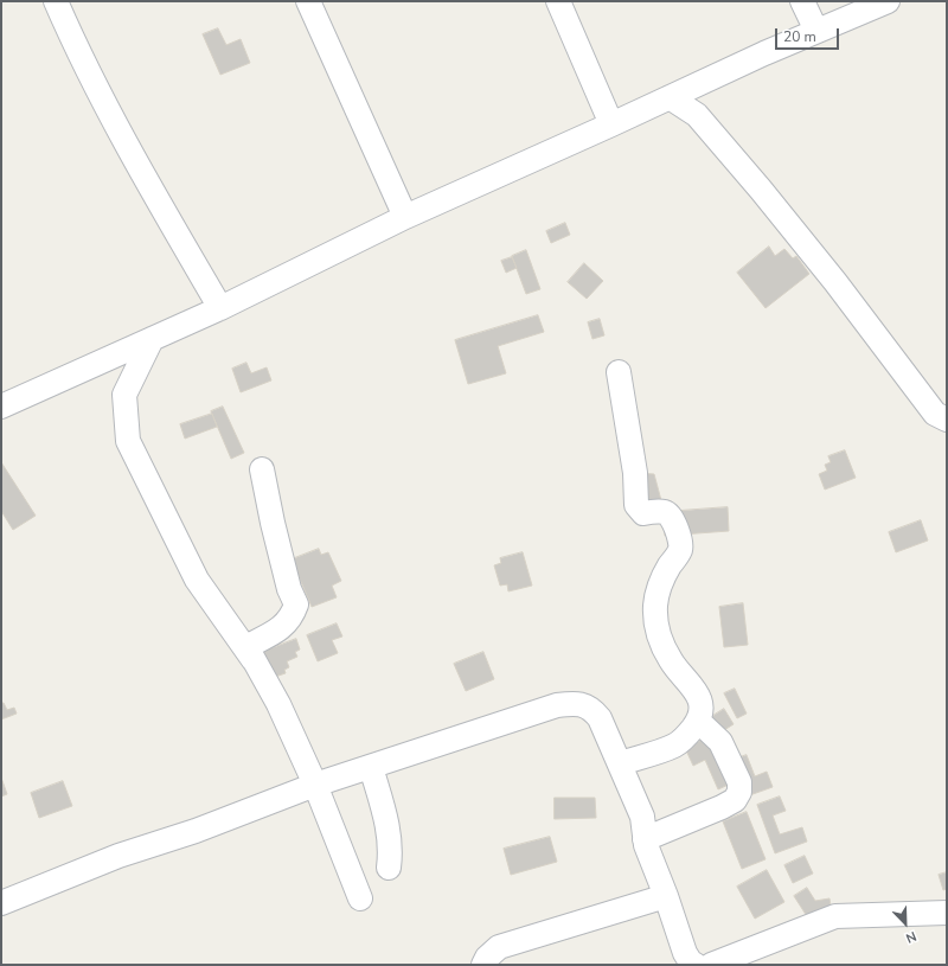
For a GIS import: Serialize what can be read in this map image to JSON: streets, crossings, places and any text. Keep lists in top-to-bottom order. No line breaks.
{"scale_bar":"20 m","north":"bottom right"}
